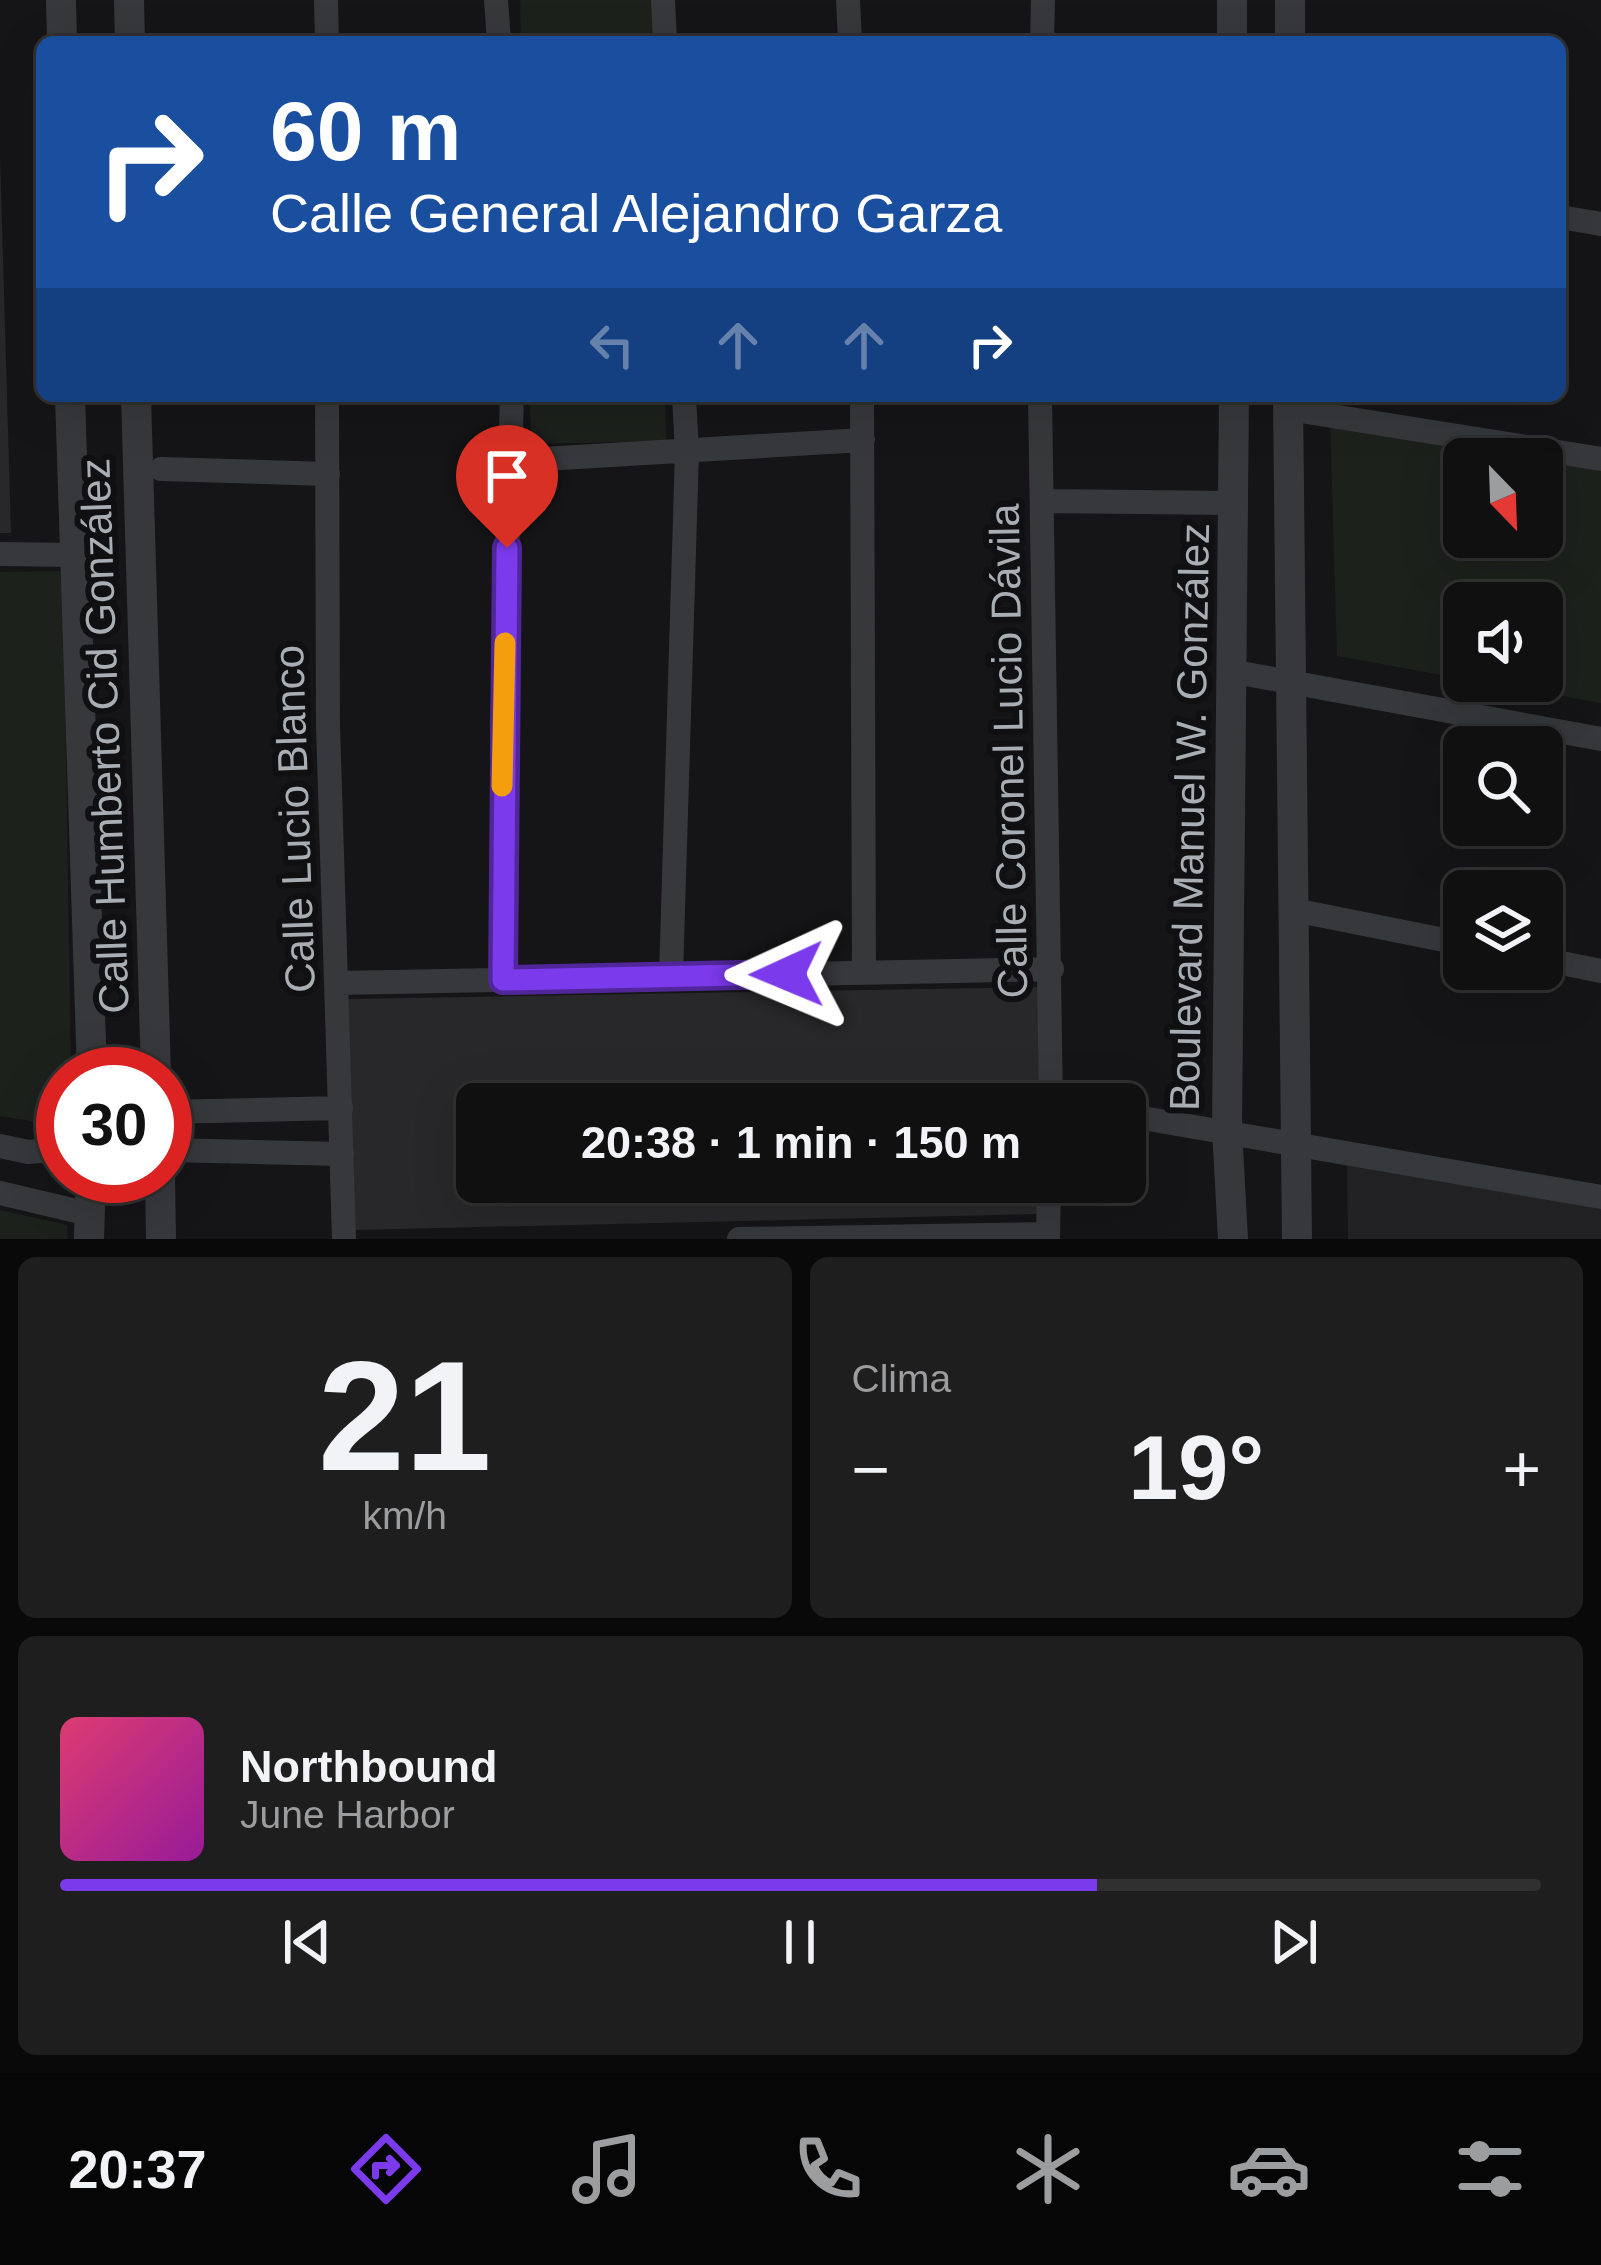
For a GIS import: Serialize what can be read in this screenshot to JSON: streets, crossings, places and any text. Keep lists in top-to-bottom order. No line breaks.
{"streets":{"street":["Calle Humberto Cid González","Calle Coronel Lucio Dávila","Boulevard Manuel W. González","Calle Lucio Blanco"]},"north":"bottom right","page":{"turn":["60 m","Calle General Alejandro Garza"],"limit":"30","trip":"20:38 · 1 min · 150 m","tile":[["21","km/h"],"Clima"],"heat":["−","19°","+"],"song":["Northbound","June Harbor"],"tabs":"20:37"}}
